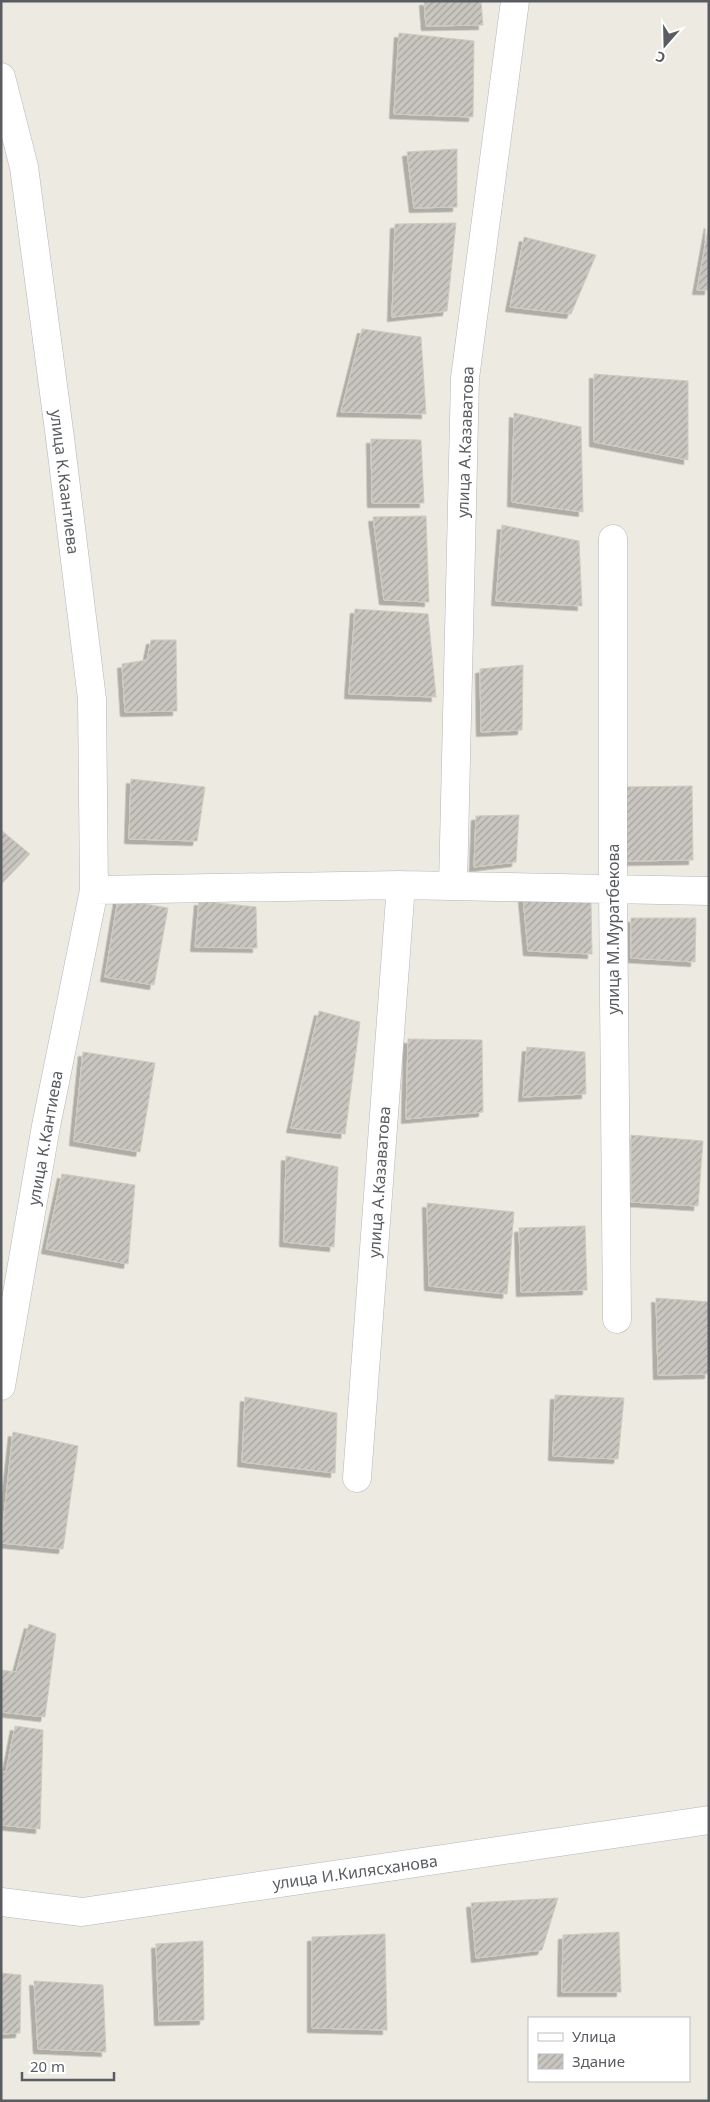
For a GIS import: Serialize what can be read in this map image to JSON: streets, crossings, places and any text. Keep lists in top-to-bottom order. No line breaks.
{"streets":{"street":["улица А.Казаватова","улица К.Каантиева","улица М.Муратбекова","улица К.Кантиева","улица И.Килясханова"]},"crossings":[["улица К.Каантиева","улица К.Кантиева"]],"legend":["Улица","Здание"],"scale_bar":"20 m","north":"bottom"}
